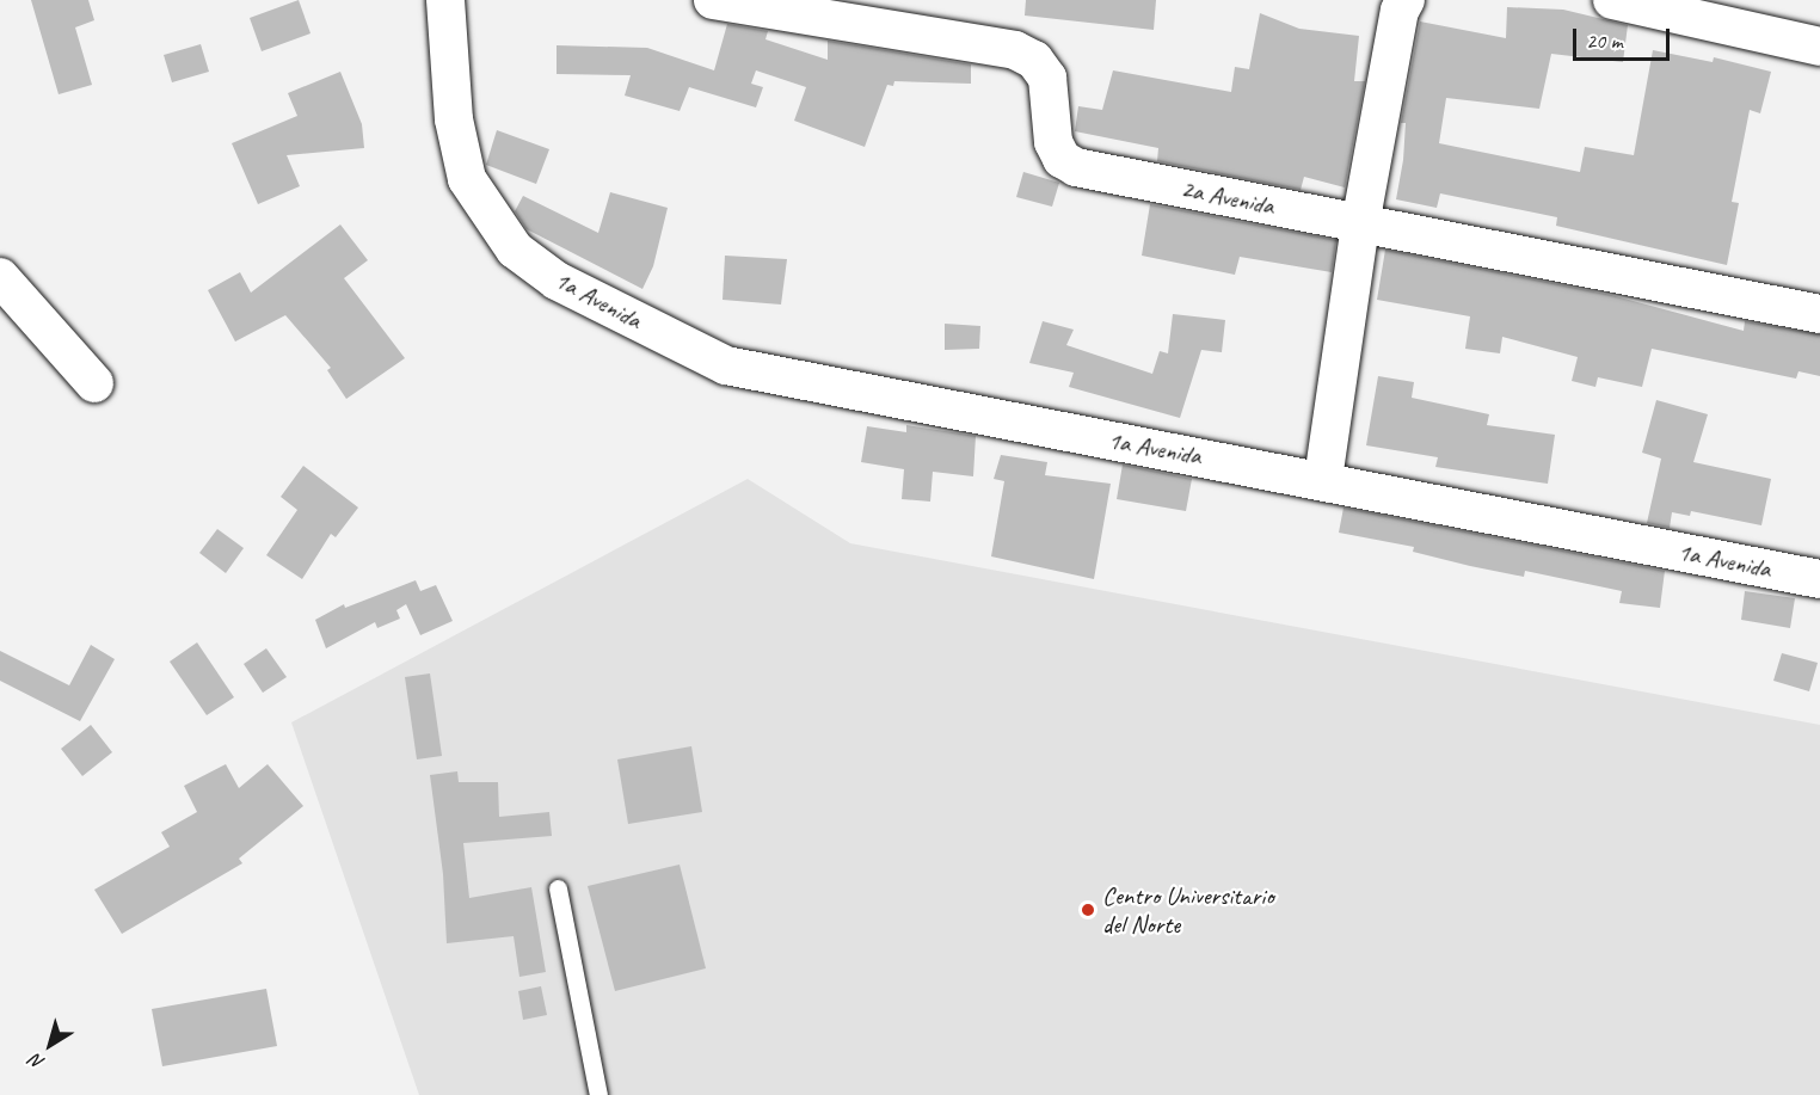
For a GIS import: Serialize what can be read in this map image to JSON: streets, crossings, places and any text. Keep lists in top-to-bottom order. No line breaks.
{"streets":{"street":["2a Avenida","1a Avenida"]},"places":["Centro Universitario del Norte"],"scale_bar":"20 m","north":"bottom left"}
